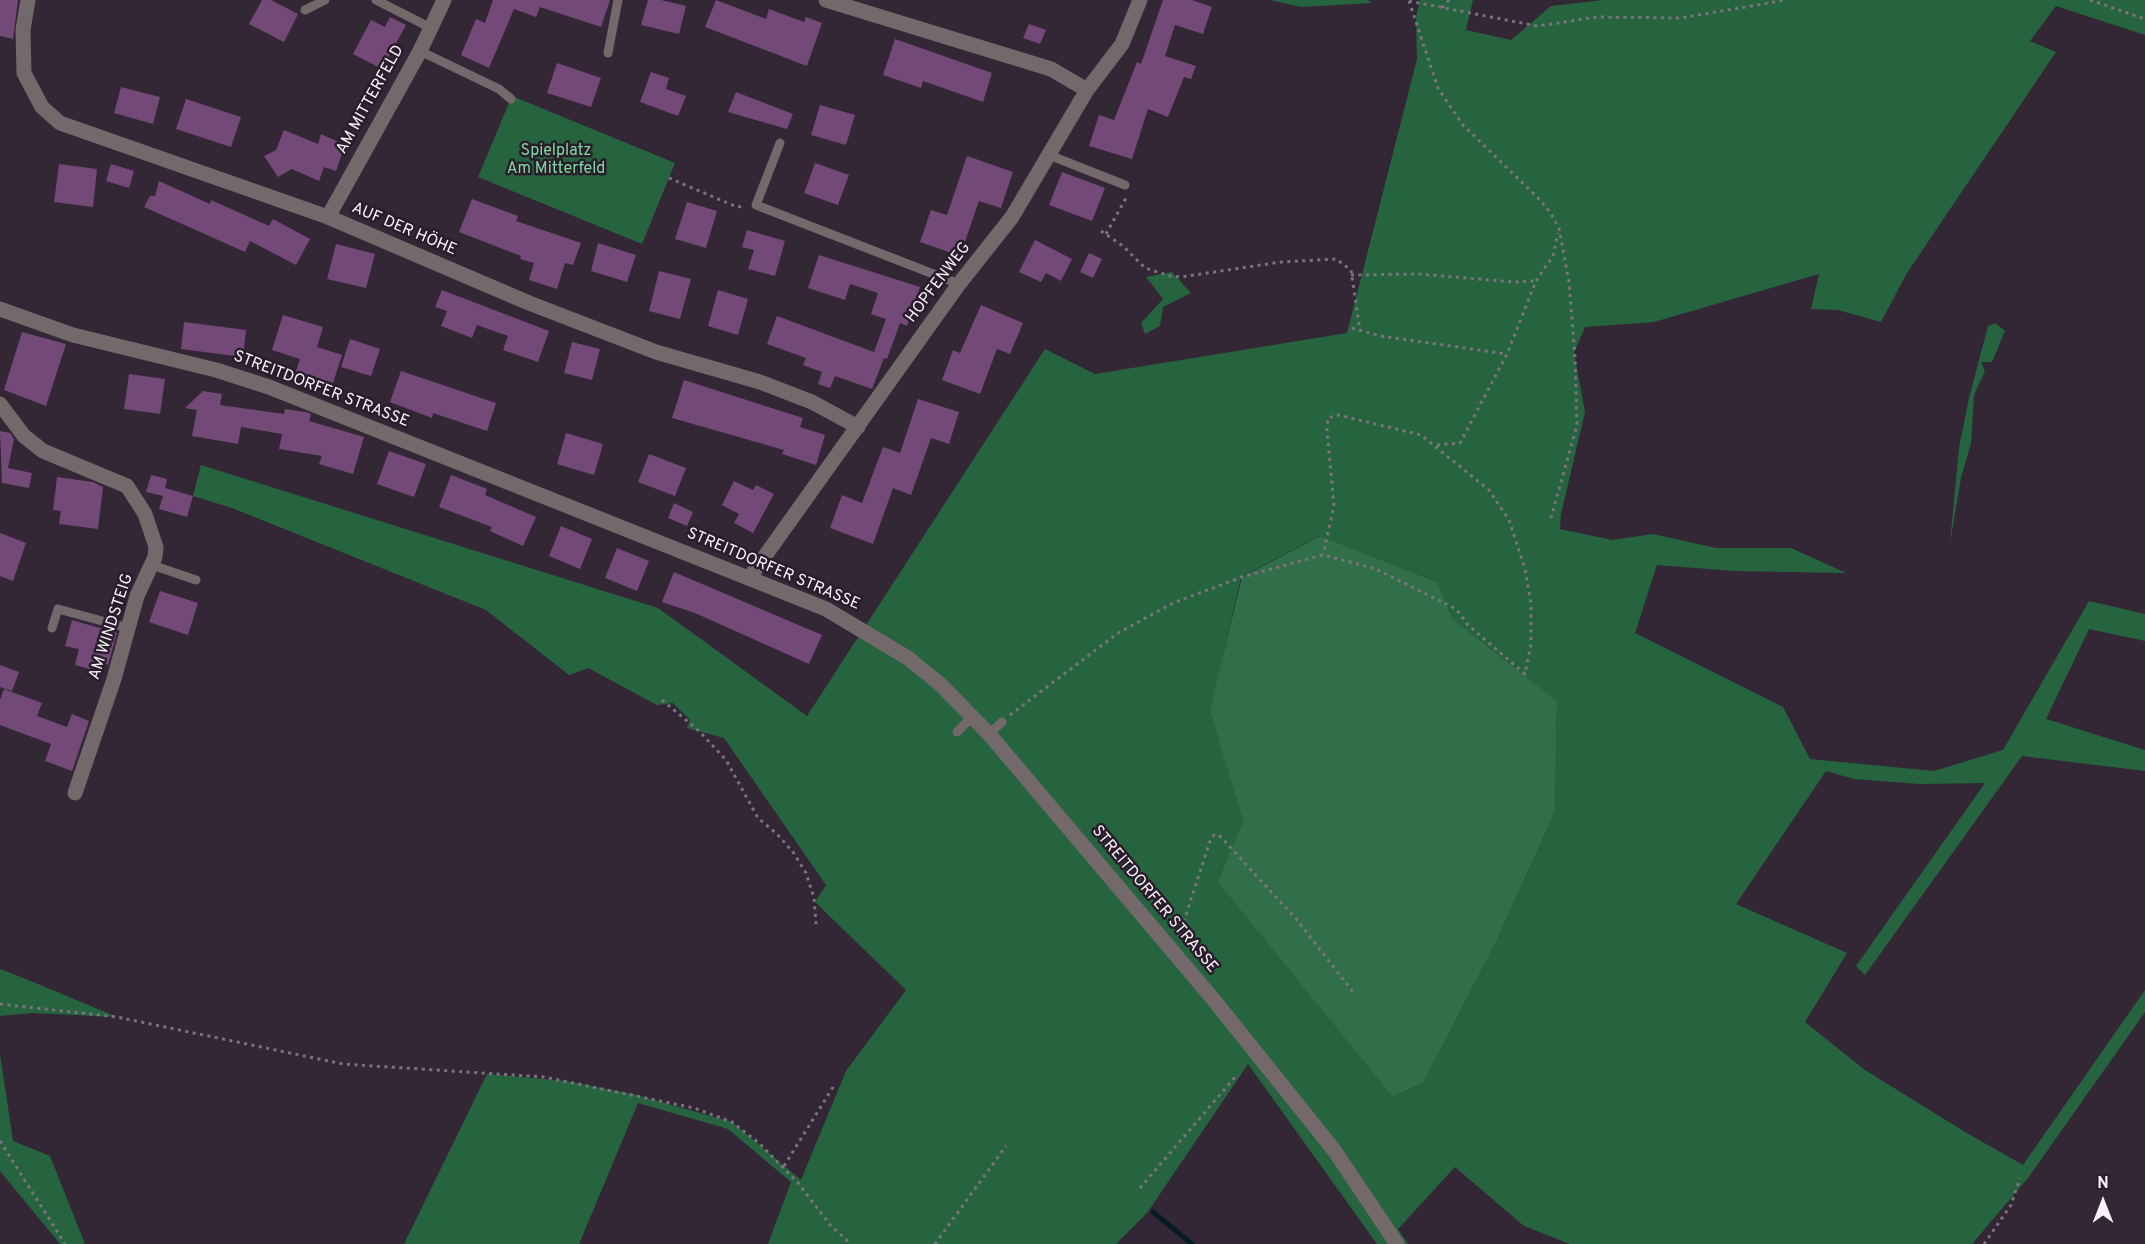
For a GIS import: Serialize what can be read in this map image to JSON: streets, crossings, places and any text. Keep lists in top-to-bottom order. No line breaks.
{"streets":{"street":["AM MITTERFELD","AUF DER HÖHE","HOPFENWEG","STREITDORFER STRASSE","AM WINDSTEIG"]},"crossings":[["AM MITTERFELD","AUF DER HÖHE"],["AUF DER HÖHE","HOPFENWEG"],["HOPFENWEG","STREITDORFER STRASSE"]],"parks":["Spielplatz Am Mitterfeld"],"north":"top"}
